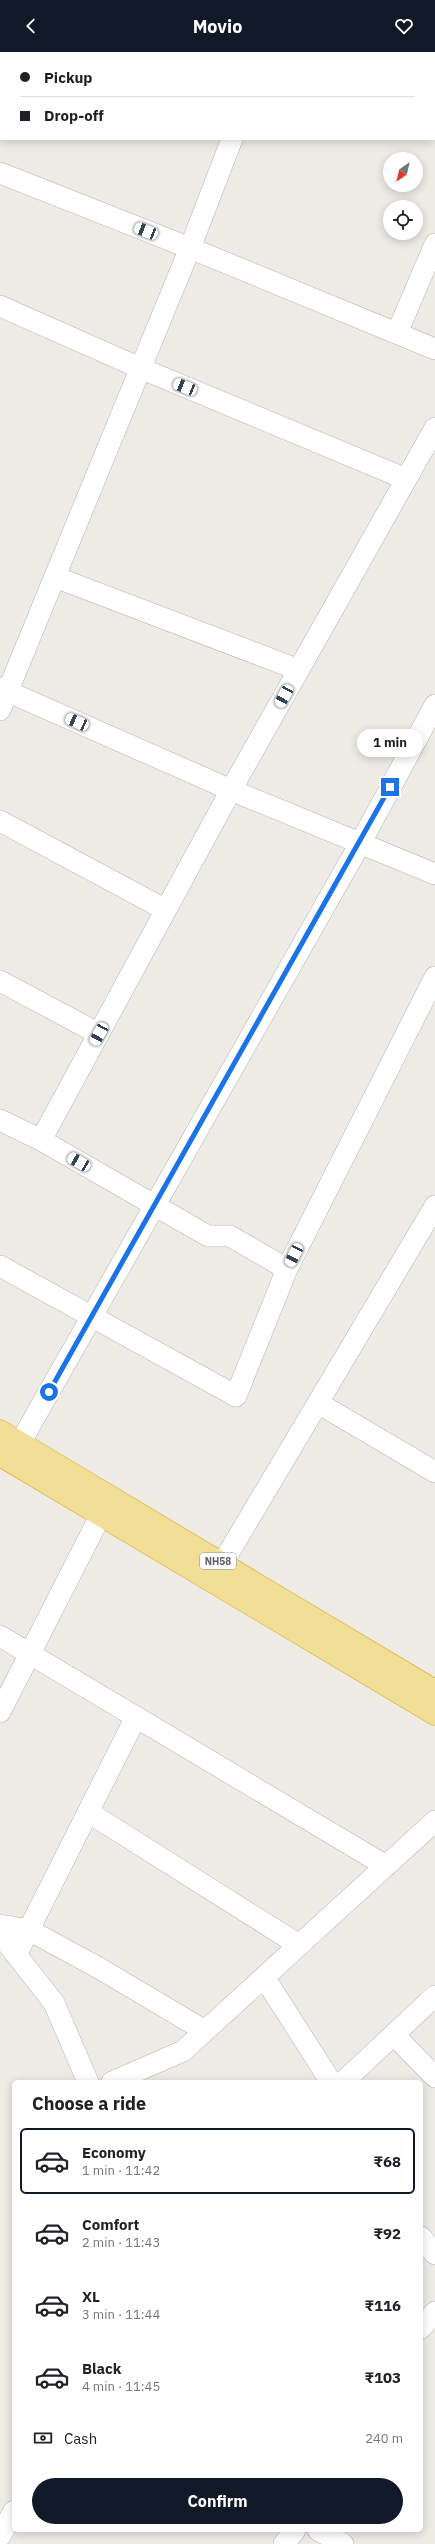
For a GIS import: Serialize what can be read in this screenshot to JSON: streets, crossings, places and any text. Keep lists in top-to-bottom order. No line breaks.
{"streets":{"highway":["NH58"]},"north":"bottom left","page":{"header":"Movio","banner":["Pickup","Drop-off"],"bubble":"1 min","heading":"Choose a ride","list":[{"name":"Economy","note":"1 min · 11:42","value":"₹68"},{"name":"Comfort","note":"2 min · 11:43","value":"₹92"},{"name":"XL","note":"3 min · 11:44","value":"₹116"},{"name":"Black","note":"4 min · 11:45","value":"₹103"}],"pay":["Cash","240 m"],"buttons":"Confirm"}}
